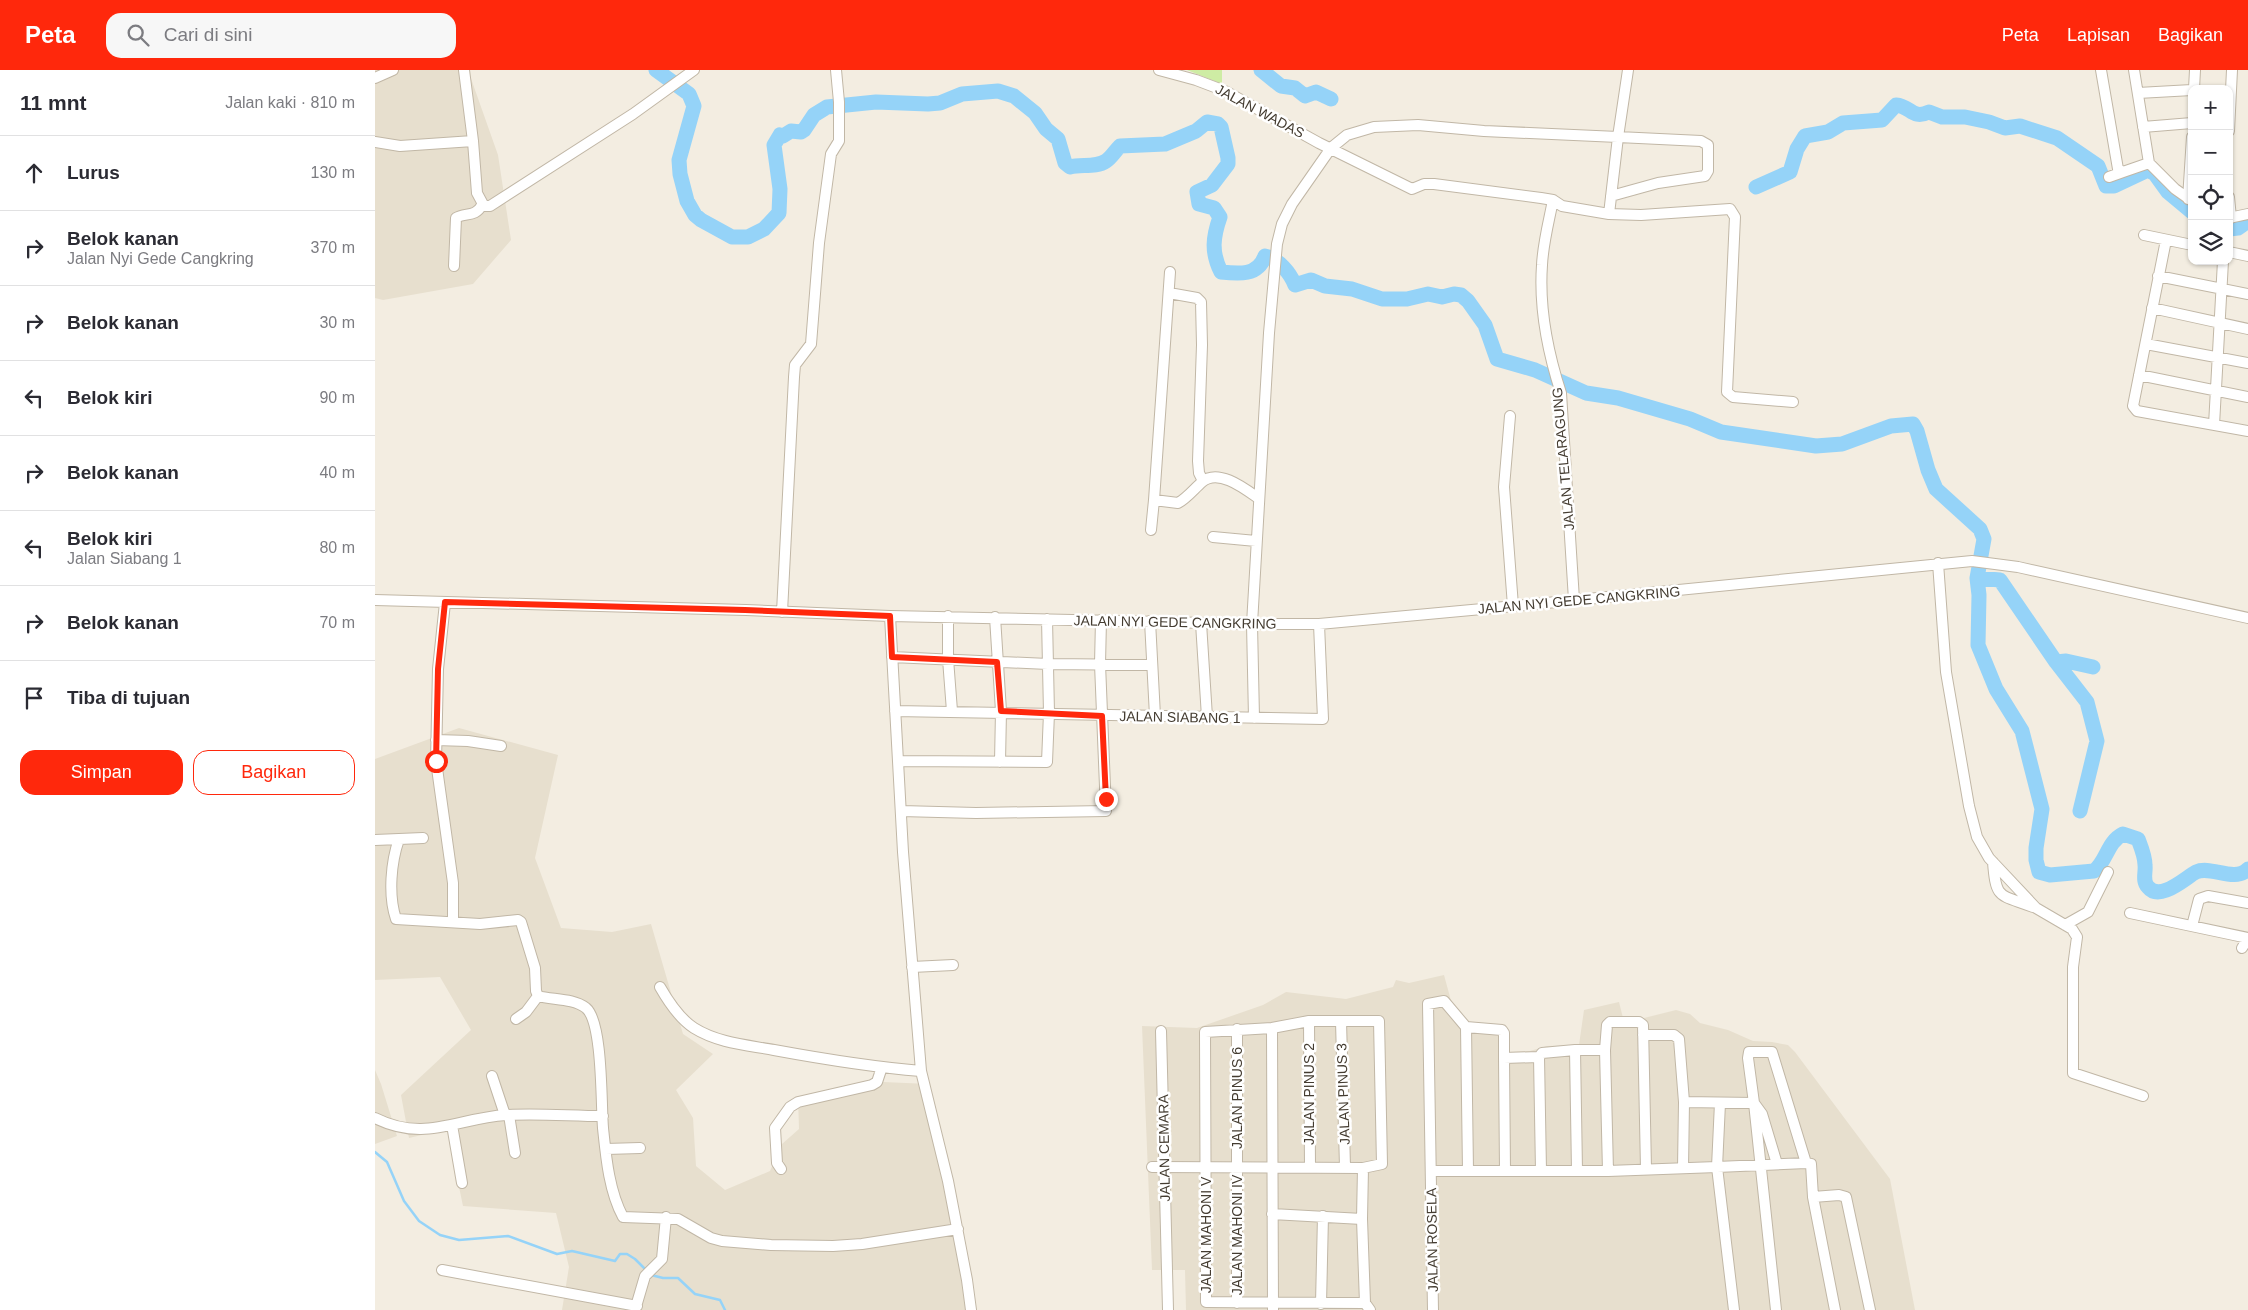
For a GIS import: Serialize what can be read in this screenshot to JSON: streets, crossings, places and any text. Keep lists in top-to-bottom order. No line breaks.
{"streets":{"street":["JALAN WADAS","JALAN TELARAGUNG","JALAN NYI GEDE CANGKRING","JALAN SIABANG 1","JALAN PINUS 2","JALAN PINUS 3","JALAN PINUS 6","JALAN CEMARA","JALAN MAHONI V","JALAN MAHONI IV","JALAN ROSELA"]},"crossings":[["JALAN WADAS","JALAN TELARAGUNG"],["JALAN TELARAGUNG","JALAN NYI GEDE CANGKRING"],["JALAN NYI GEDE CANGKRING","JALAN SIABANG 1"],["JALAN PINUS 6","JALAN MAHONI V"],["JALAN PINUS 6","JALAN MAHONI IV"],["JALAN MAHONI V","JALAN MAHONI IV"]],"page":{"header":"Peta","search":"Cari di sini","nav":["Peta","Lapisan","Bagikan"],"heading":["11 mnt","Jalan kaki · 810 m"],"map_buttons":["+","−"],"list":[["Lurus","130 m"],["Belok kanan","Jalan Nyi Gede Cangkring","370 m"],["Belok kanan","30 m"],["Belok kiri","90 m"],["Belok kanan","40 m"],["Belok kiri","Jalan Siabang 1","80 m"],["Belok kanan","70 m"],"Tiba di tujuan"],"buttons":["Simpan","Bagikan"]}}
